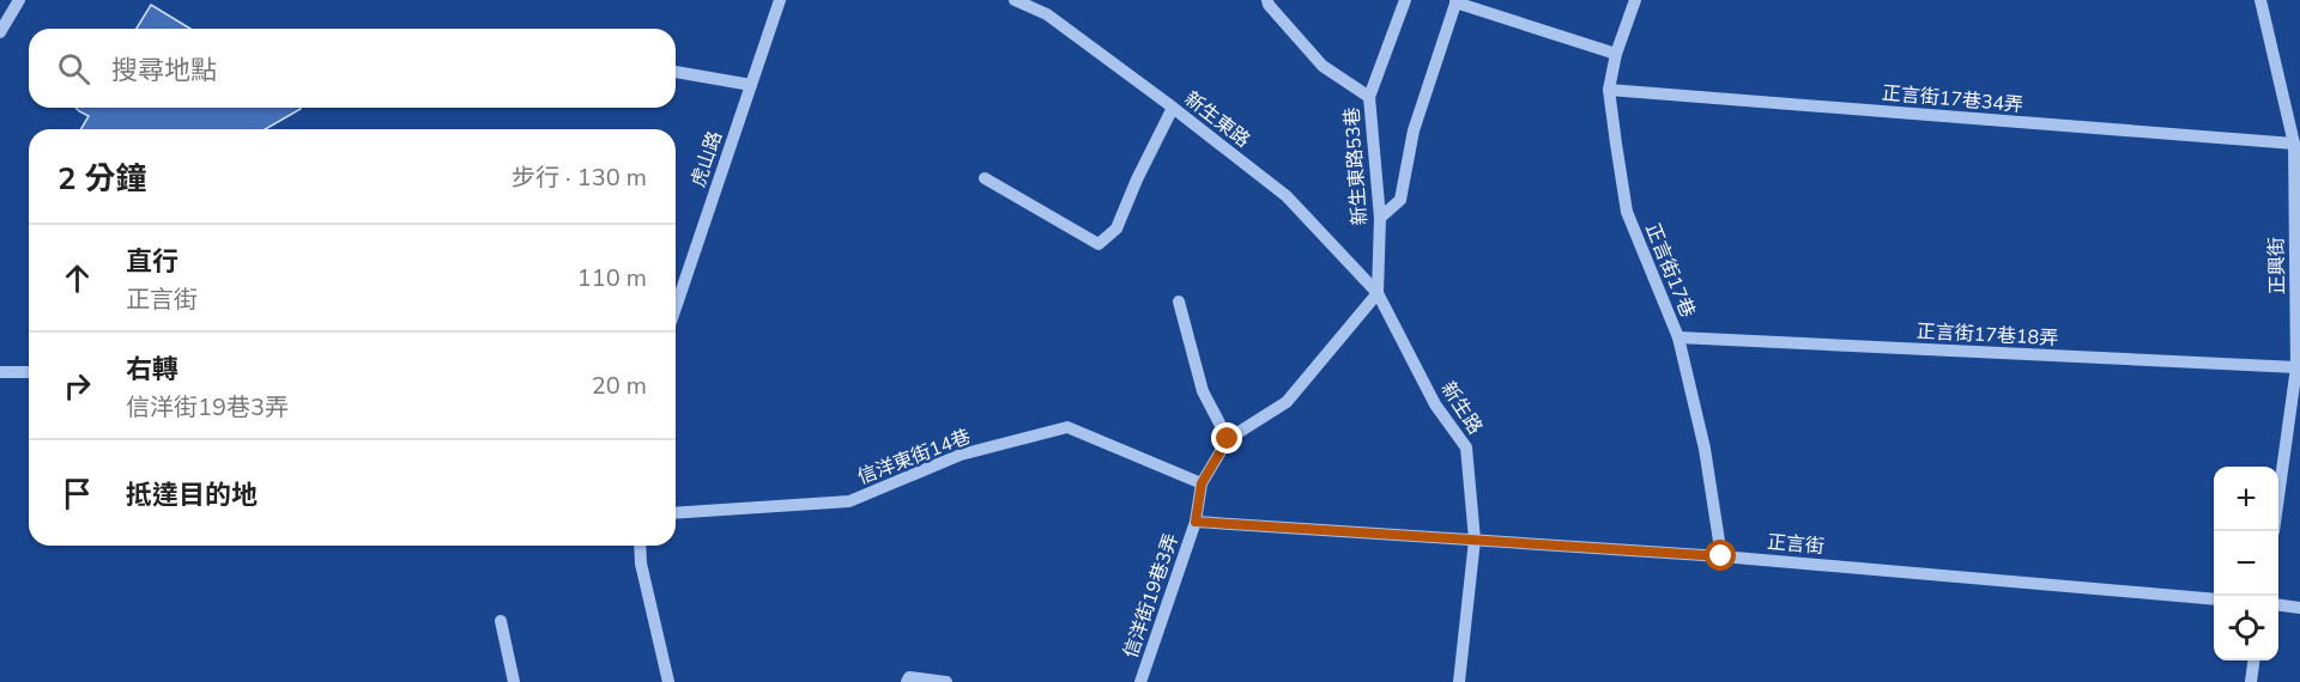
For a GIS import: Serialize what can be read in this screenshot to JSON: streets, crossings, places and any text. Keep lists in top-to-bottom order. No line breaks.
{"streets":{"street":["正言街17巷34弄","新生東路","虎山路","新生東路53巷","正興街","正言街17巷","正言街17巷18弄","新生路","信洋東街14巷","正言街","信洋街19巷3弄"]},"crossings":[["正言街17巷34弄","正興街"],["正言街17巷34弄","正言街17巷"],["新生東路","新生東路53巷"],["新生東路","新生路"],["新生東路","信洋街19巷3弄"],["新生東路53巷","新生路"],["新生東路53巷","信洋街19巷3弄"],["正興街","正言街17巷18弄"],["正言街17巷","正言街17巷18弄"],["正言街17巷","正言街"],["新生路","正言街"],["新生路","信洋街19巷3弄"],["信洋東街14巷","信洋街19巷3弄"],["正言街","信洋街19巷3弄"]],"page":{"search":"搜尋地點","heading":["2 分鐘","步行 · 130 m"],"list":[["直行","正言街","110 m"],["右轉","信洋街19巷3弄","20 m"],"抵達目的地"],"map_buttons":["+","−"]}}
